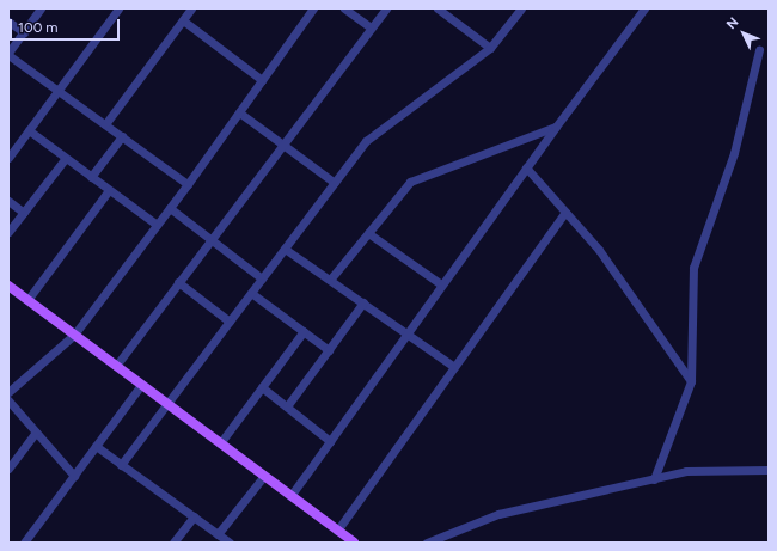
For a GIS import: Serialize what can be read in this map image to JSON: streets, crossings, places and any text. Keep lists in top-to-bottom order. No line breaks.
{"scale_bar":"100 m","north":"top left"}
